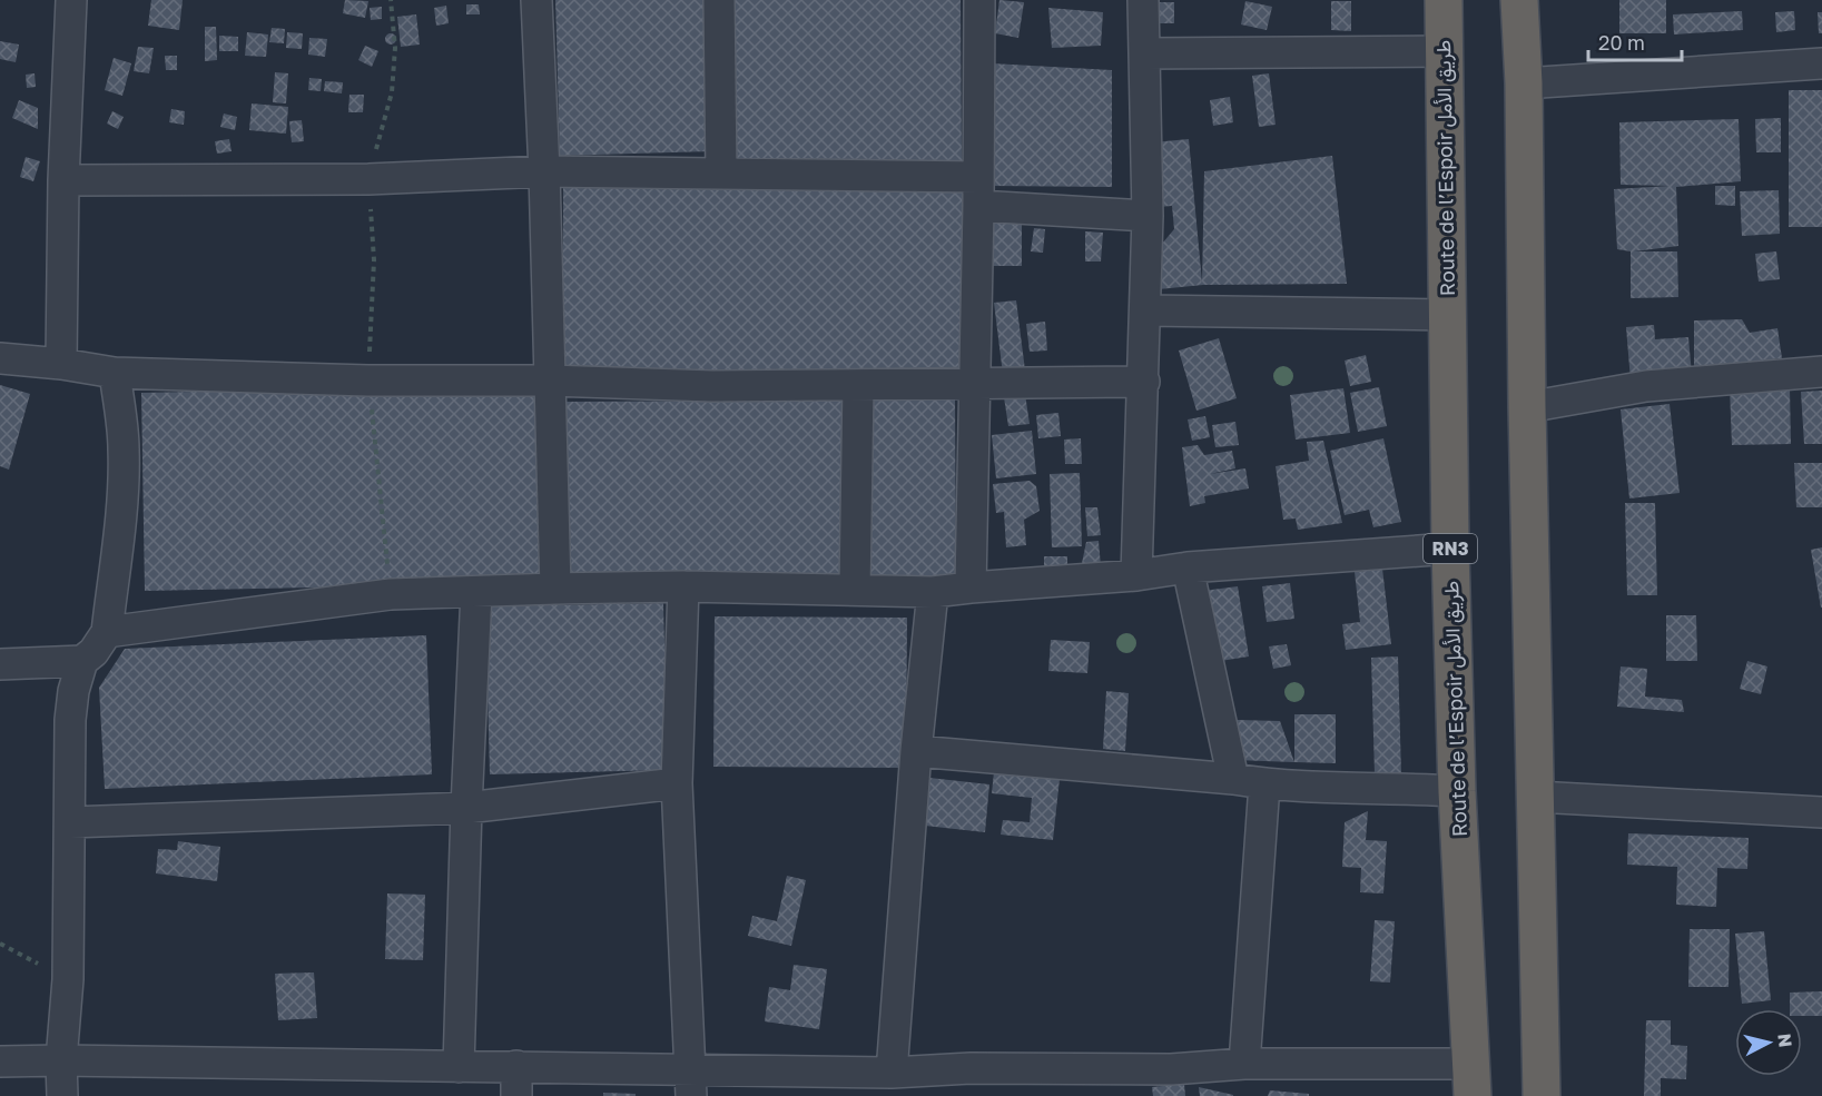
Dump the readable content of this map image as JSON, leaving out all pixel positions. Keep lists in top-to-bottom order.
{
  "streets": {
    "highway": ["Route de l’Espoir طريق الأمل", "RN3"]
  },
  "scale_bar": "20 m",
  "north": "right"
}
